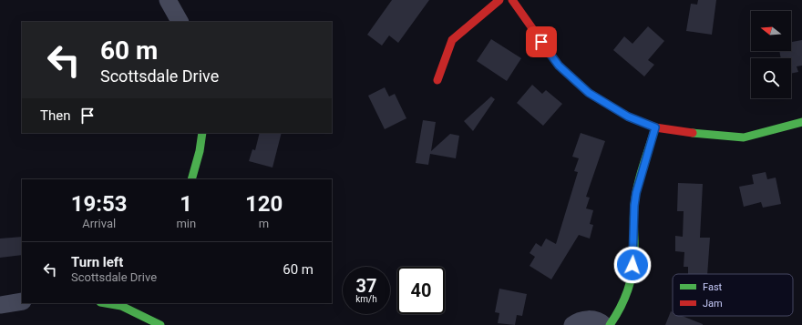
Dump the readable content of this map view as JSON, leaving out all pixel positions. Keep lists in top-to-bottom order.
{
  "legend": ["Fast", "Jam"],
  "north": "left",
  "page": {
    "turn": ["60 m", "Scottsdale Drive"],
    "then": "Then",
    "eta": [
      "19:53",
      "Arrival",
      "1",
      "min",
      "120",
      "m"
    ],
    "list": [
      {
        "name": "Turn left",
        "note": "Scottsdale Drive",
        "value": "60 m"
      }
    ],
    "speed": "37 km/h",
    "limit": "40"
  }
}
